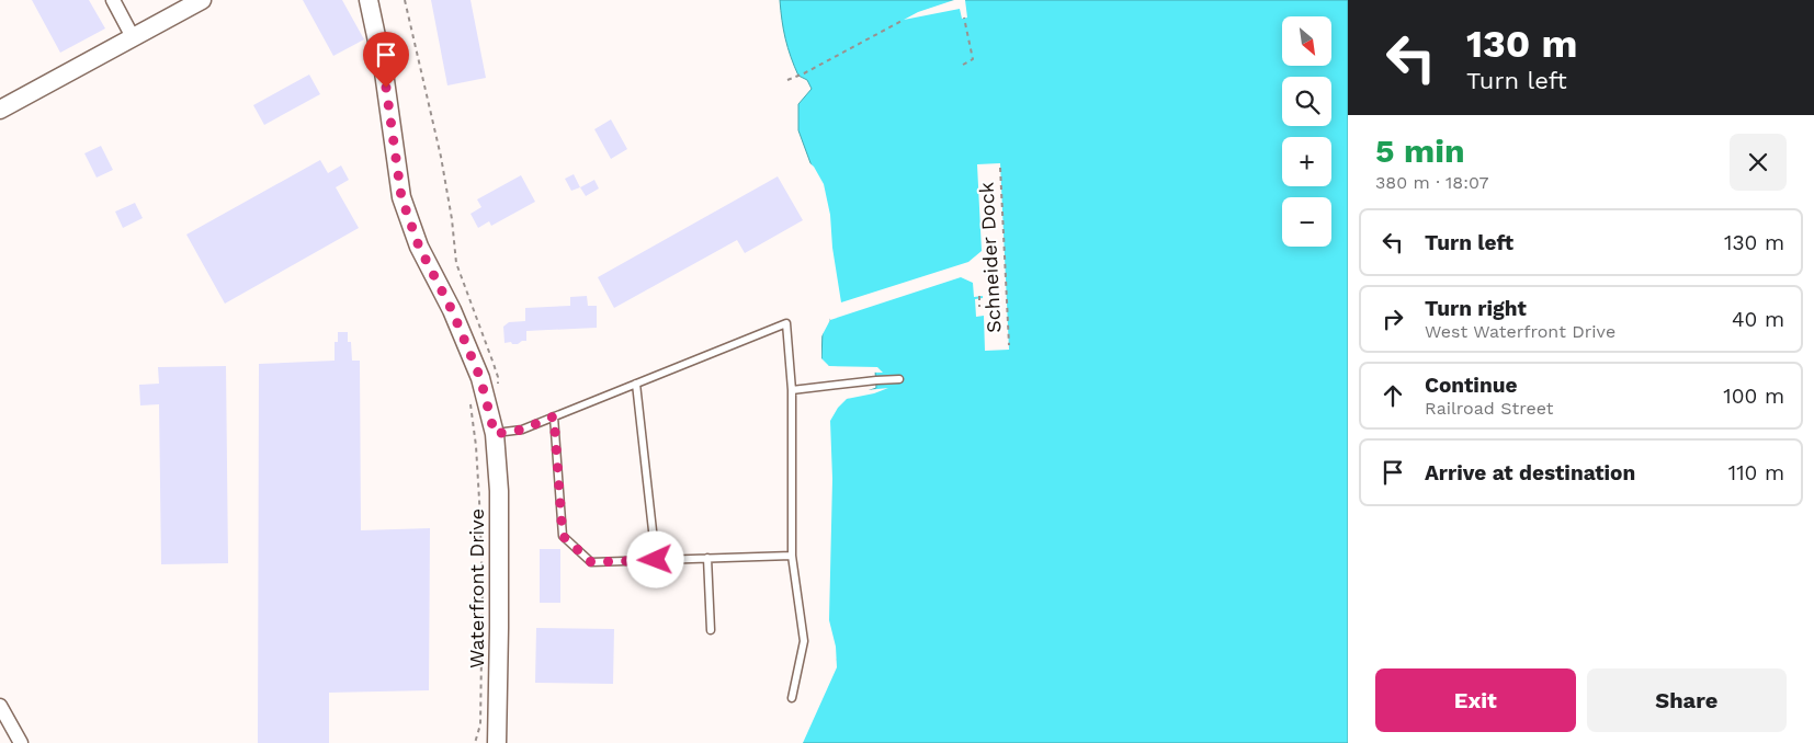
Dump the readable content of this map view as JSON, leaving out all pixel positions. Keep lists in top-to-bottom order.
{
  "streets": {
    "street": ["Waterfront Drive"],
    "path": ["Schneider Dock"]
  },
  "north": "bottom right",
  "page": {
    "turn": ["130 m", "Turn left"],
    "map_buttons": ["+", "−"],
    "heading": ["5 min", "380 m · 18:07"],
    "list": [
      {
        "name": "Turn left",
        "value": "130 m"
      },
      {
        "name": "Turn right",
        "note": "West Waterfront Drive",
        "value": "40 m"
      },
      {
        "name": "Continue",
        "note": "Railroad Street",
        "value": "100 m"
      },
      {
        "name": "Arrive at destination",
        "value": "110 m"
      }
    ],
    "buttons": ["Exit", "Share"]
  }
}
